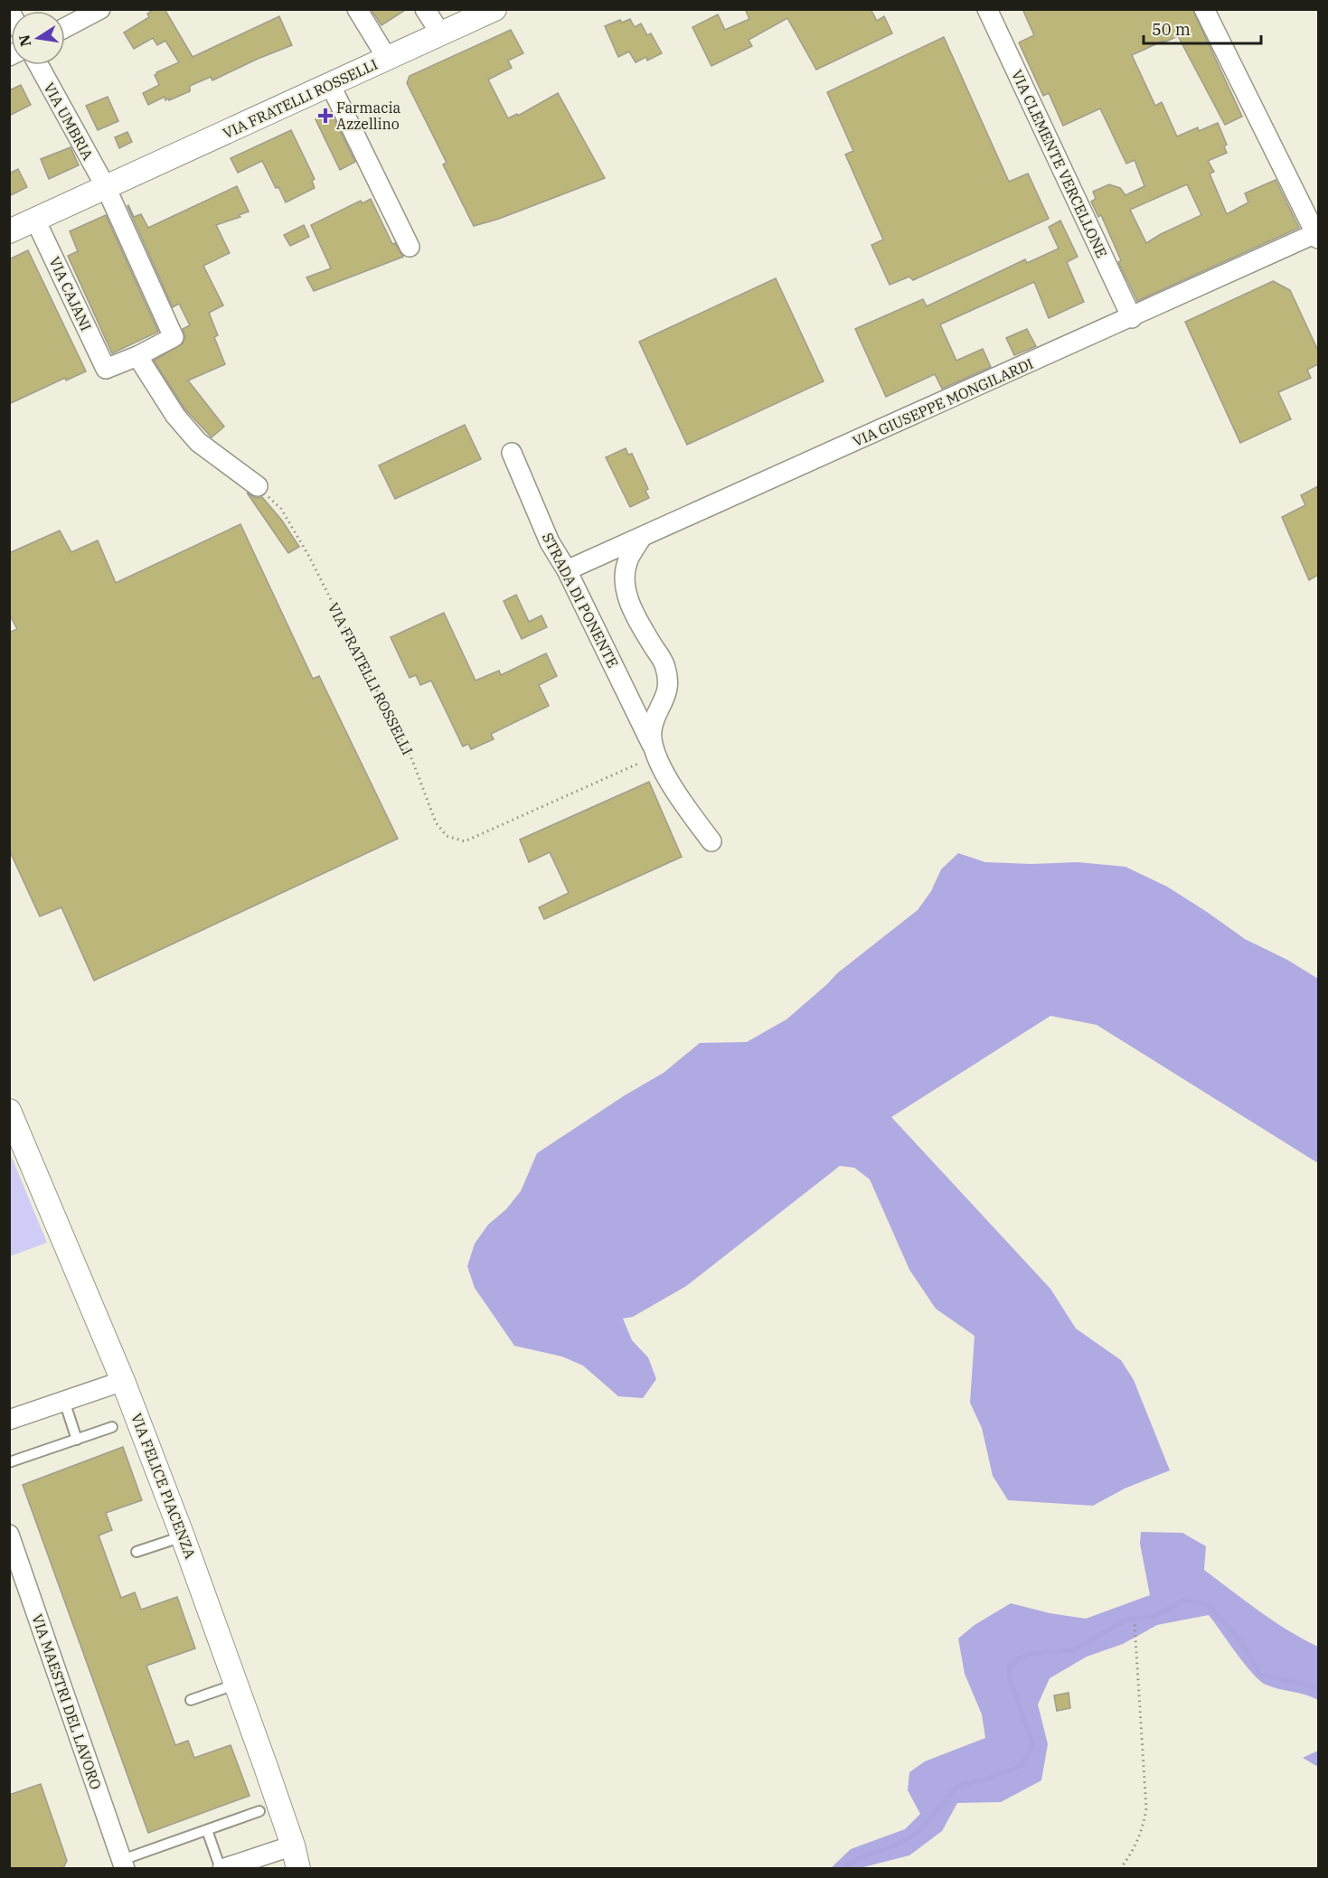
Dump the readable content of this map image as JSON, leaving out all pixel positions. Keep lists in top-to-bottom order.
{
  "streets": {
    "street": [
      "VIA FRATELLI ROSSELLI",
      "VIA UMBRIA",
      "VIA CLEMENTE VERCELLONE",
      "VIA CAJANI",
      "VIA GIUSEPPE MONGILARDI",
      "STRADA DI PONENTE",
      "VIA FELICE PIACENZA",
      "VIA MAESTRI DEL LAVORO"
    ]
  },
  "crossings": [
    ["VIA FRATELLI ROSSELLI", "VIA UMBRIA"],
    ["VIA FRATELLI ROSSELLI", "VIA CAJANI"],
    ["VIA FRATELLI ROSSELLI", "STRADA DI PONENTE"],
    ["VIA CLEMENTE VERCELLONE", "VIA GIUSEPPE MONGILARDI"],
    ["VIA GIUSEPPE MONGILARDI", "STRADA DI PONENTE"]
  ],
  "places": {
    "health": ["Farmacia Azzellino"]
  },
  "scale_bar": "50 m",
  "north": "left"
}
